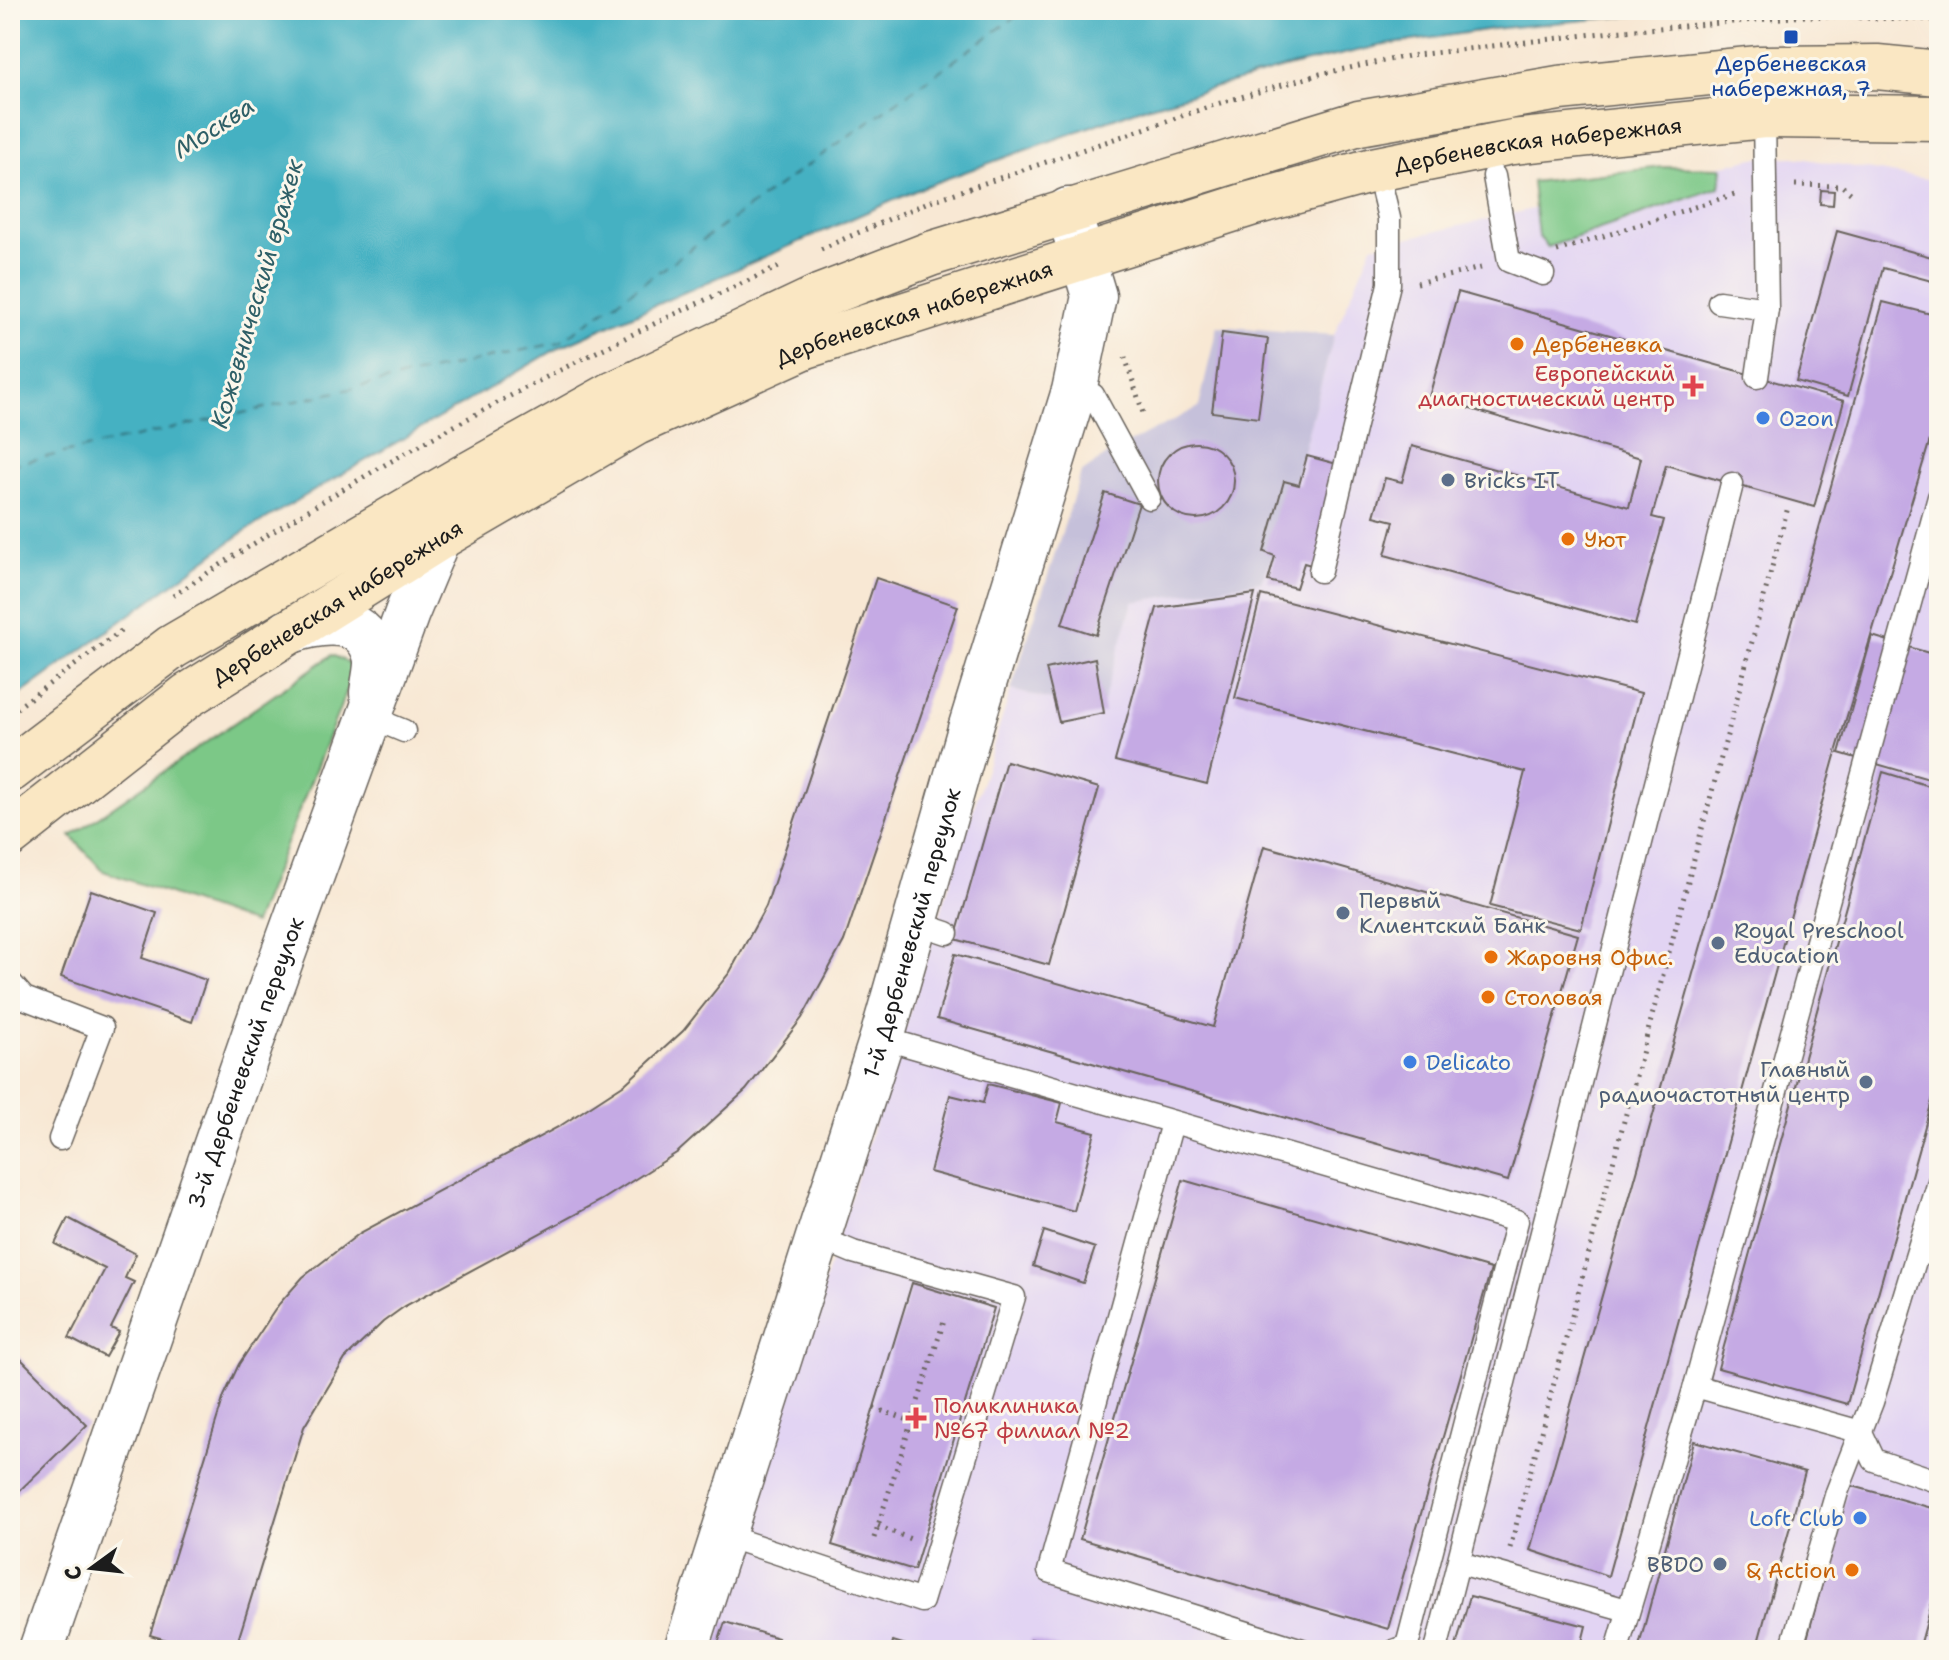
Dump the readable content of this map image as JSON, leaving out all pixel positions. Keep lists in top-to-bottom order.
{
  "streets": {
    "main road": ["Дербеневская набережная"],
    "street": ["1-й Дербеневский переулок", "3-й Дербеневский переулок"]
  },
  "crossings": [
    ["Дербеневская набережная", "1-й Дербеневский переулок"],
    ["Дербеневская набережная", "3-й Дербеневский переулок"]
  ],
  "water": ["Москва", "Кожевнический вражек"],
  "places": {
    "transit": ["Дербеневская набережная, 7"],
    "other": [
      "Дербеневка",
      "Ozon",
      "Bricks IT",
      "Уют",
      "Первый Клиентский Банк",
      "Royal Preschool Education",
      "Жаровня Офис.",
      "Столовая",
      "Delicato",
      "Главный радиочастотный центр",
      "Loft Club",
      "BBDO",
      "& Action"
    ],
    "health": ["Европейский диагностический центр", "Поликлиника №67 филиал №2"]
  },
  "north": "left"
}
